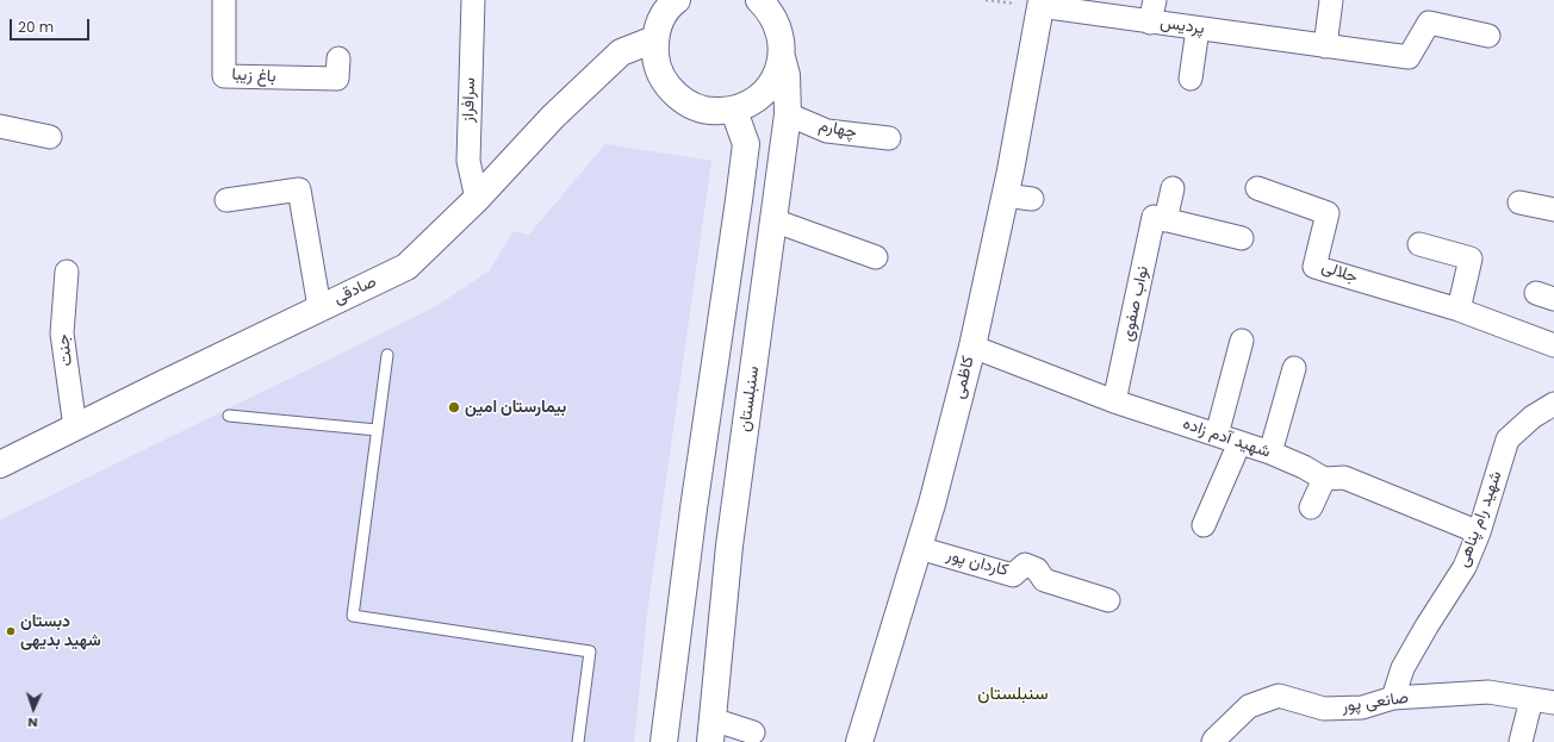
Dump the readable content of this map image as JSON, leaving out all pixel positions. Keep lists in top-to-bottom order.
{
  "streets": {
    "street": [
      "پردیس",
      "باغ زیبا",
      "سرافراز",
      "چهارم",
      "جلالی",
      "صادقی",
      "نواب صفوی",
      "جنت",
      "کاظمی",
      "سنبلستان",
      "شهید آدم زاده",
      "شهید رام پناهی",
      "کاردان پور",
      "صانعی پور"
    ]
  },
  "crossings": [
    ["پردیس", "کاظمی"],
    ["سرافراز", "صادقی"],
    ["چهارم", "سنبلستان"],
    ["صادقی", "جنت"],
    ["نواب صفوی", "شهید آدم زاده"],
    ["کاظمی", "شهید آدم زاده"],
    ["کاظمی", "کاردان پور"],
    ["شهید رام پناهی", "صانعی پور"]
  ],
  "districts": ["سنبلستان"],
  "places": ["بیمارستان امین", "دبستان شهید بدیهی"],
  "scale_bar": "20 m",
  "north": "bottom"
}
